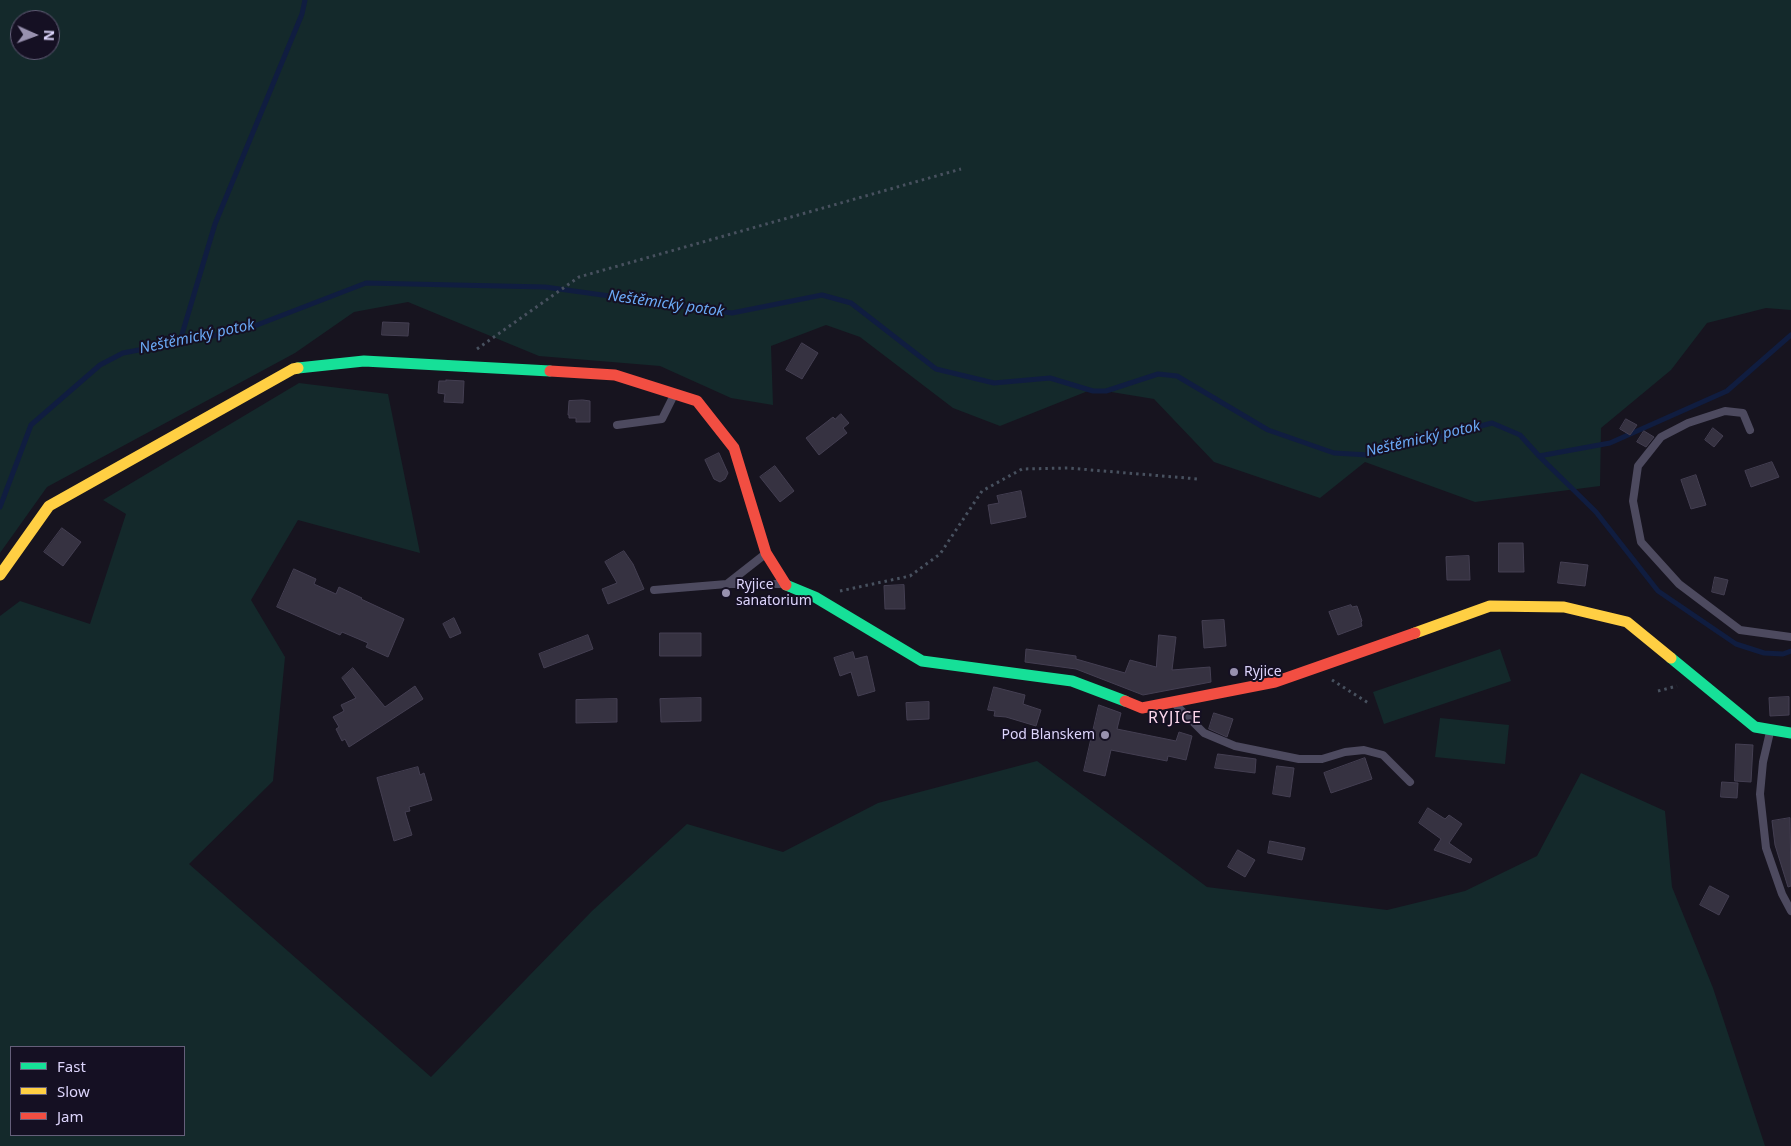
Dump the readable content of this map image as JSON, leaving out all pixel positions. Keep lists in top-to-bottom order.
{
  "districts": ["RYJICE"],
  "water": ["Neštěmický potok"],
  "places": ["Ryjice sanatorium", "Ryjice", "Pod Blanskem"],
  "legend": ["Fast", "Slow", "Jam"],
  "north": "right"
}
